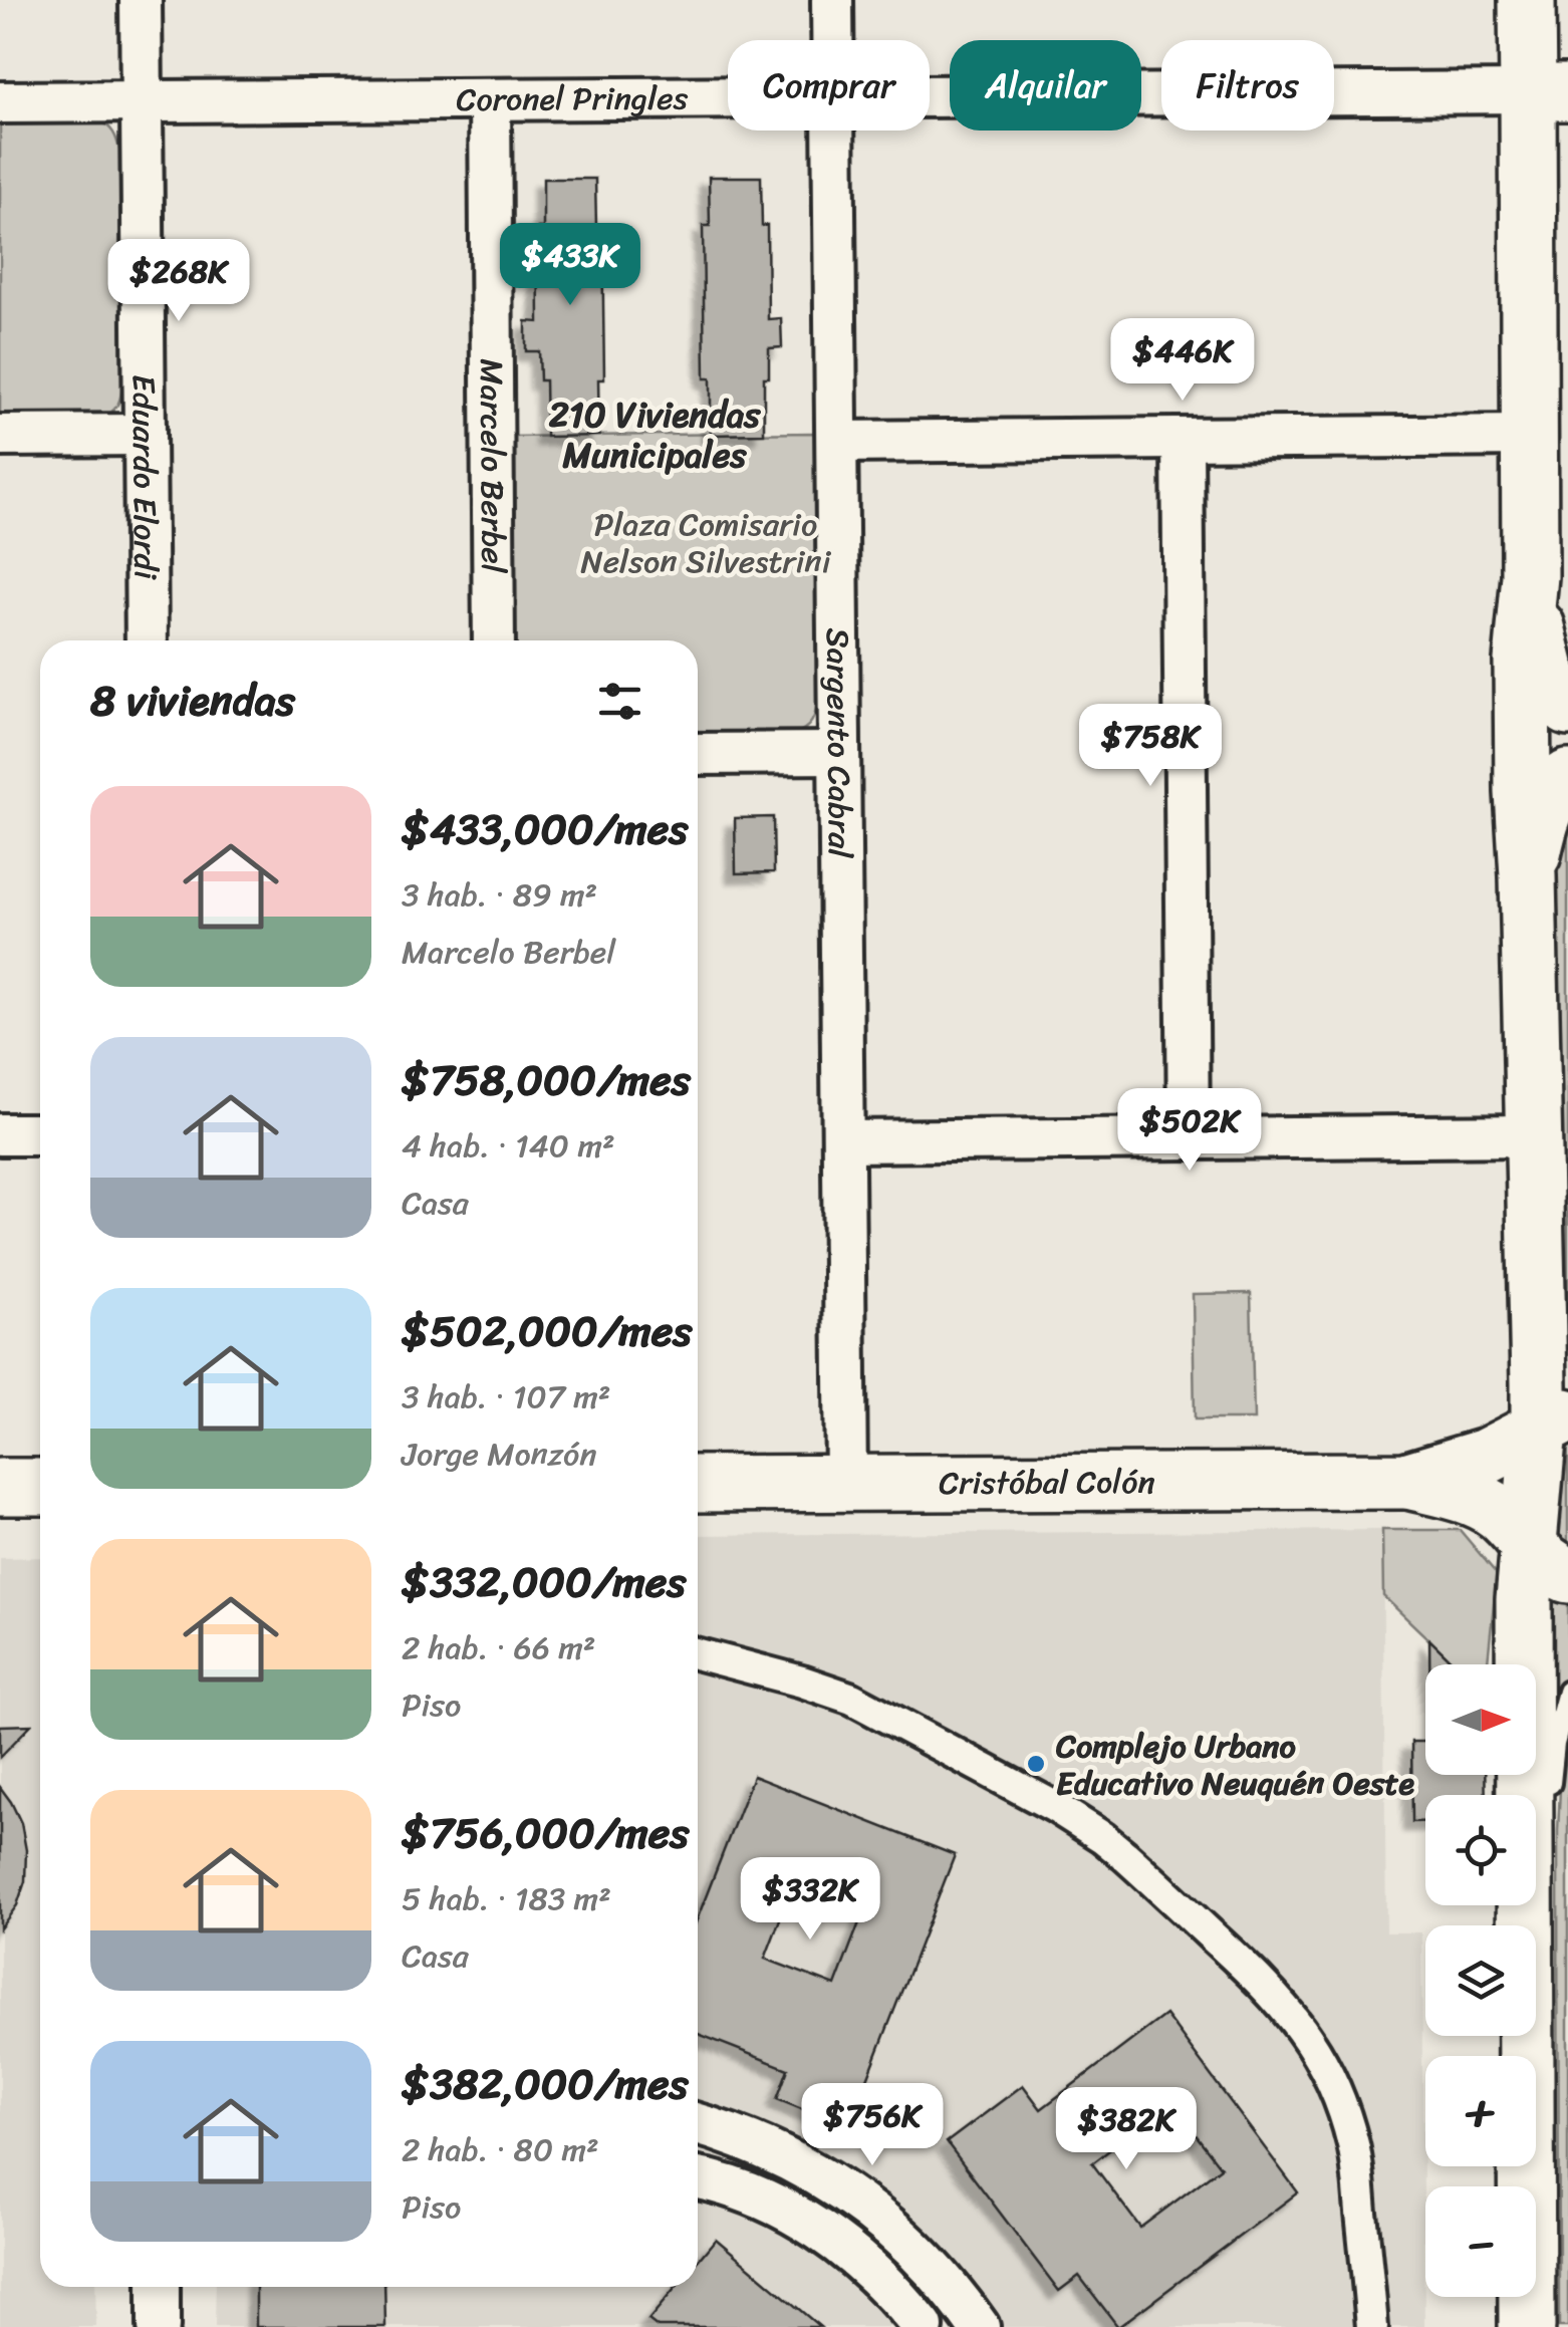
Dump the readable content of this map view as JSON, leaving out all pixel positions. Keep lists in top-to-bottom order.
{
  "streets": {
    "main road": ["Cristóbal Colón"],
    "street": [
      "Coronel Pringles",
      "Marcelo Berbel",
      "Eduardo Elordi",
      "Sargento Cabral"
    ]
  },
  "crossings": [
    ["Coronel Pringles", "Marcelo Berbel"],
    ["Coronel Pringles", "Eduardo Elordi"],
    ["Sargento Cabral", "Cristóbal Colón"]
  ],
  "districts": ["210 Viviendas Municipales"],
  "parks": ["Plaza Comisario Nelson Silvestrini"],
  "places": ["Complejo Urbano Educativo Neuquén Oeste"],
  "north": "right",
  "page": {
    "chip": ["Comprar", "Alquilar", "Filtros"],
    "price": [
      "$433K",
      "$268K",
      "$446K",
      "$758K",
      "$502K",
      "$332K",
      "$756K",
      "$382K"
    ],
    "heading": "8 viviendas",
    "list": [
      {
        "name": "$433,000/mes",
        "note": "3 hab. · 89 m² · Marcelo Berbel"
      },
      {
        "name": "$758,000/mes",
        "note": "4 hab. · 140 m² · Casa"
      },
      {
        "name": "$502,000/mes",
        "note": "3 hab. · 107 m² · Jorge Monzón"
      },
      {
        "name": "$332,000/mes",
        "note": "2 hab. · 66 m² · Piso"
      },
      {
        "name": "$756,000/mes",
        "note": "5 hab. · 183 m² · Casa"
      },
      {
        "name": "$382,000/mes",
        "note": "2 hab. · 80 m² · Piso"
      }
    ],
    "map_buttons": ["+", "−"]
  }
}
